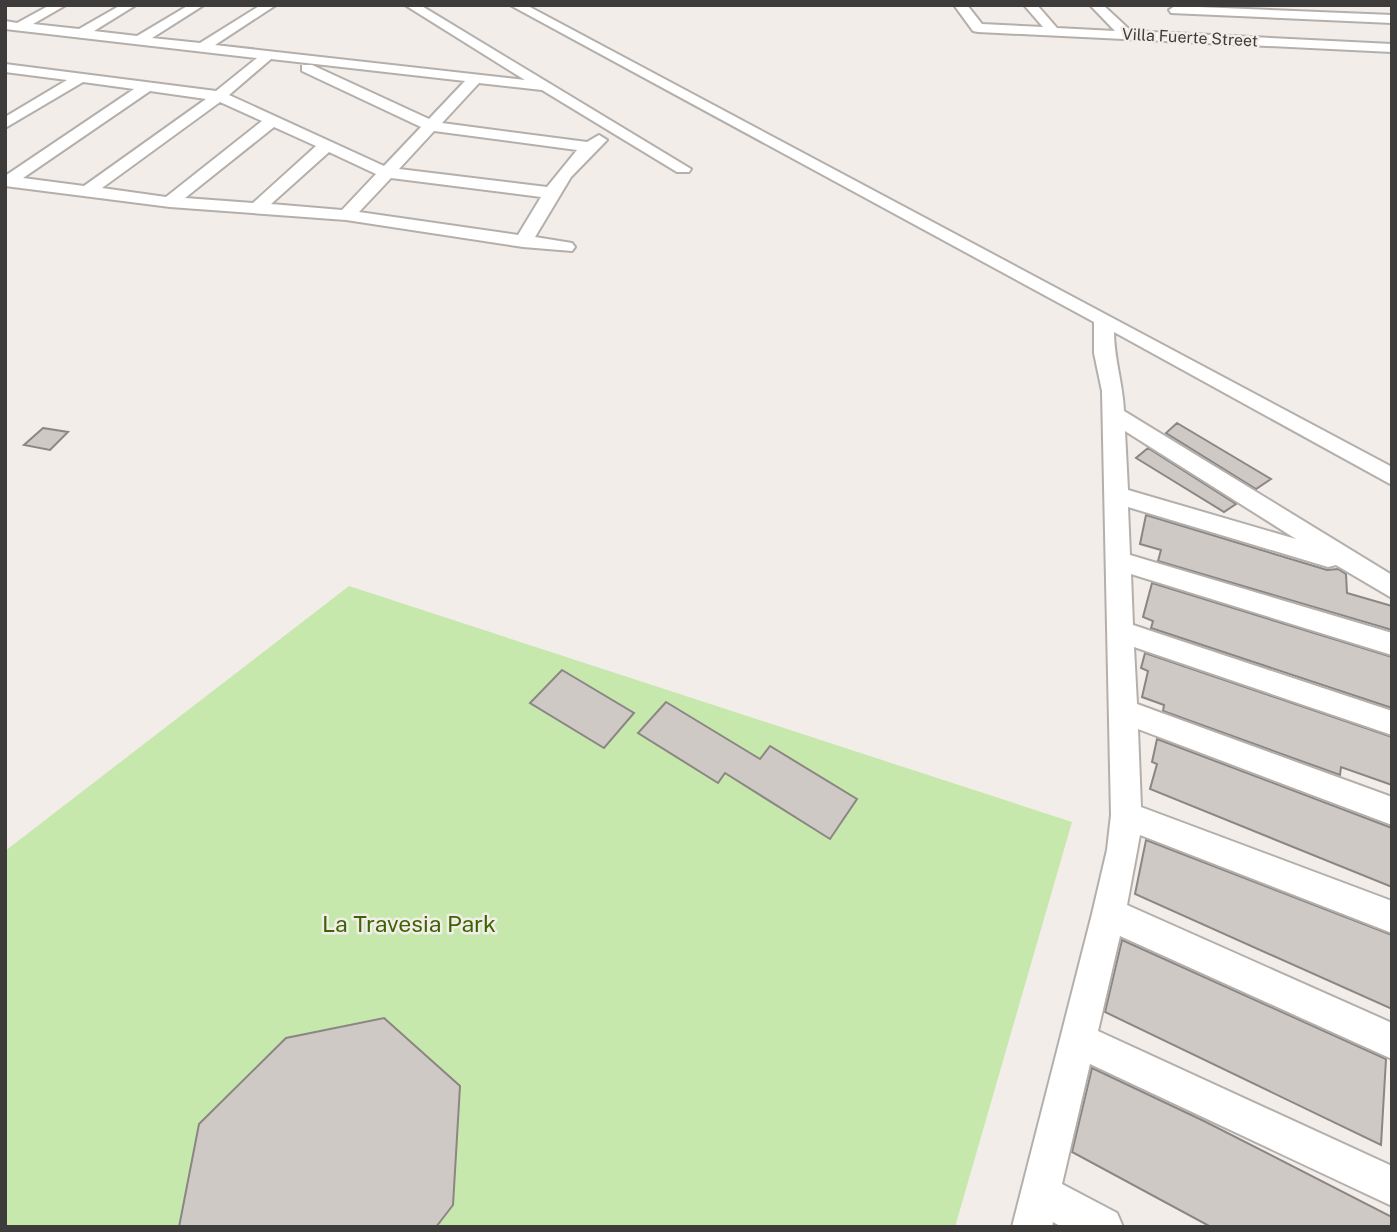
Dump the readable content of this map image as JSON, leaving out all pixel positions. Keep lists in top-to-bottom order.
{
  "streets": {
    "street": ["Villa Fuerte Street"]
  },
  "parks": ["La Travesia Park"]
}
